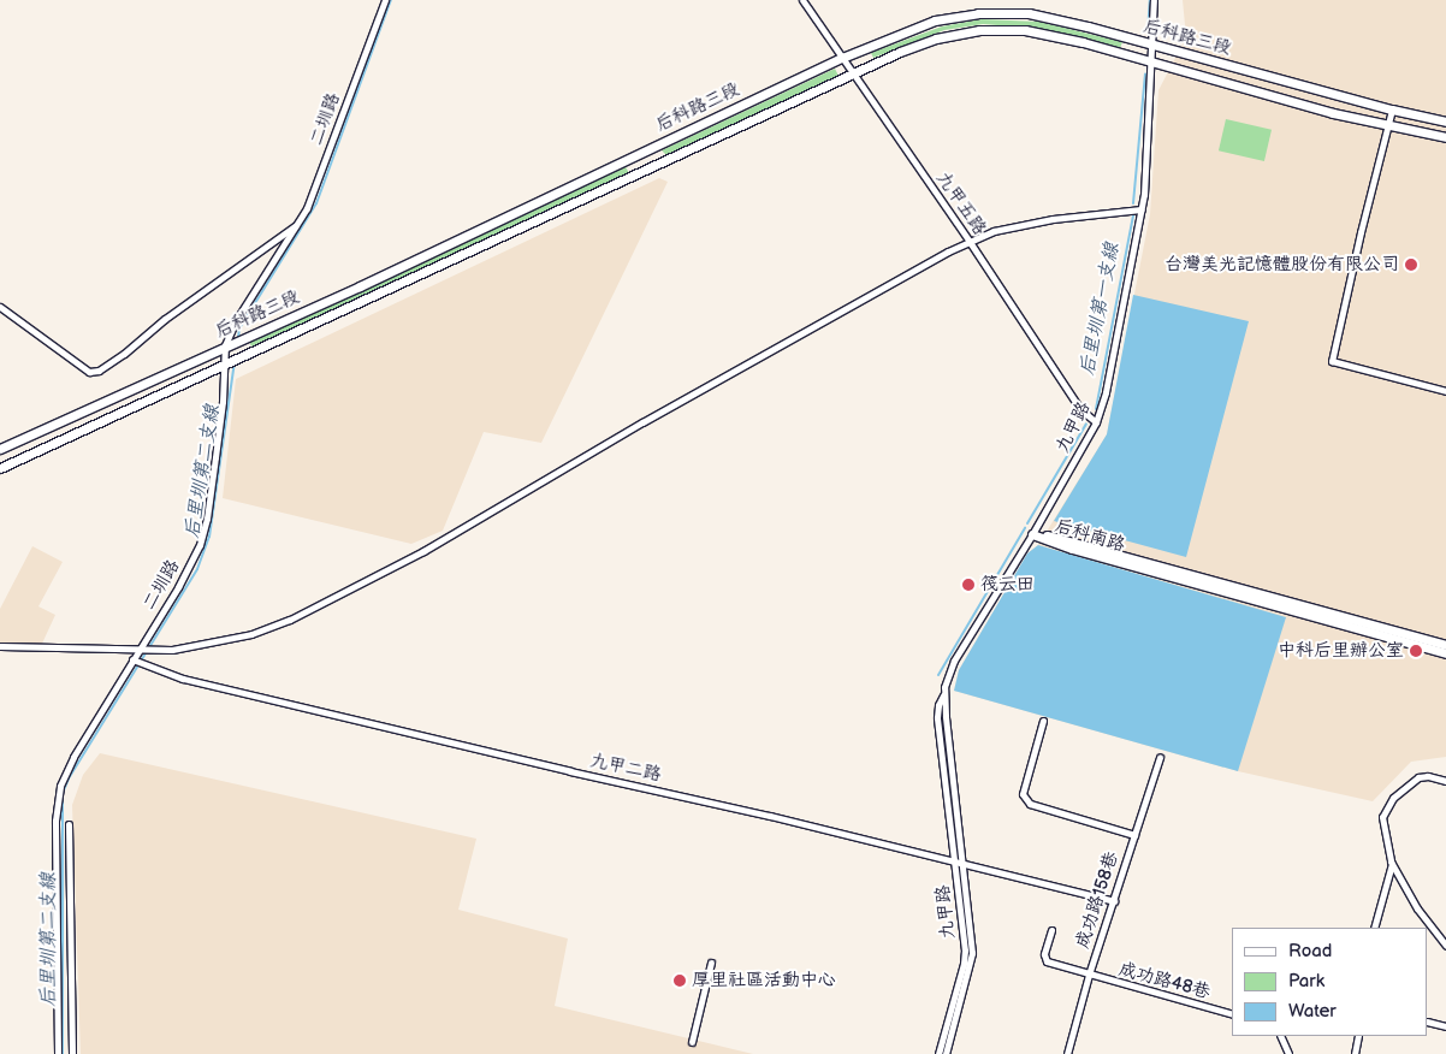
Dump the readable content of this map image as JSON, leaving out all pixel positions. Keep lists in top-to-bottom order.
{
  "streets": {
    "street": [
      "后科路三段",
      "二圳路",
      "九甲五路",
      "九甲路",
      "后科南路",
      "九甲二路",
      "成功路158巷",
      "成功路48巷"
    ]
  },
  "crossings": [
    ["后科路三段", "二圳路"],
    ["后科路三段", "九甲五路"],
    ["后科路三段", "九甲路"],
    ["二圳路", "九甲二路"],
    ["九甲五路", "九甲路"],
    ["九甲路", "后科南路"],
    ["九甲路", "九甲二路"],
    ["九甲二路", "成功路158巷"],
    ["成功路158巷", "成功路48巷"]
  ],
  "water": ["后里圳第一支線", "后里圳第二支線"],
  "places": [
    "台灣美光記憶體股份有限公司",
    "筏云田",
    "中科后里辦公室",
    "厚里社區活動中心"
  ],
  "legend": ["Road", "Park", "Water"]
}
